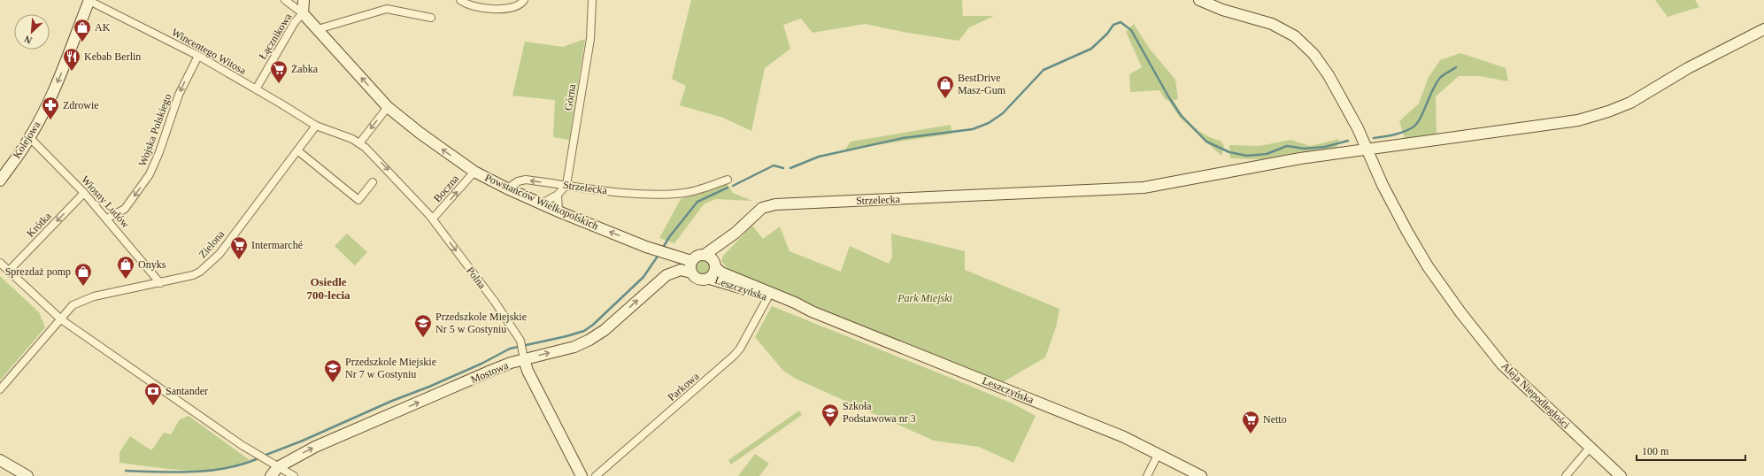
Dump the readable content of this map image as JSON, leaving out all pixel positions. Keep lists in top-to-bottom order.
{
  "streets": {
    "street": [
      "Łącznikowa",
      "Wincentego Witosa",
      "Górna",
      "Wojska Polskiego",
      "Kolejowa",
      "Strzelecka",
      "Boczna",
      "Wiosny Ludów",
      "Powstańców Wielkopolskich",
      "Krótka",
      "Zielona",
      "Polna",
      "Leszczyńska",
      "Mostowa",
      "Parkowa",
      "Aleja Niepodległości"
    ]
  },
  "crossings": [
    ["Łącznikowa", "Wincentego Witosa"],
    ["Łącznikowa", "Powstańców Wielkopolskich"],
    ["Wincentego Witosa", "Wojska Polskiego"],
    ["Wincentego Witosa", "Kolejowa"],
    ["Wincentego Witosa", "Zielona"],
    ["Wincentego Witosa", "Polna"],
    ["Górna", "Strzelecka"],
    ["Wojska Polskiego", "Wiosny Ludów"],
    ["Kolejowa", "Wiosny Ludów"],
    ["Strzelecka", "Powstańców Wielkopolskich"],
    ["Strzelecka", "Leszczyńska"],
    ["Strzelecka", "Mostowa"],
    ["Strzelecka", "Aleja Niepodległości"],
    ["Boczna", "Powstańców Wielkopolskich"],
    ["Boczna", "Polna"],
    ["Wiosny Ludów", "Krótka"],
    ["Wiosny Ludów", "Zielona"],
    ["Powstańców Wielkopolskich", "Leszczyńska"],
    ["Powstańców Wielkopolskich", "Mostowa"],
    ["Zielona", "Polna"],
    ["Polna", "Mostowa"],
    ["Leszczyńska", "Mostowa"],
    ["Leszczyńska", "Parkowa"]
  ],
  "one_way": [
    "Wojska Polskiego",
    "Kolejowa",
    "Boczna",
    "Powstańców Wielkopolskich",
    "Krótka",
    "Polna",
    "Mostowa"
  ],
  "districts": ["Osiedle 700-lecia"],
  "parks": ["Park Miejski"],
  "places": {
    "shop": [
      "AK",
      "BestDrive Masz-Gum",
      "Onyks",
      "Sprezdaż pomp"
    ],
    "restaurant": ["Kebab Berlin"],
    "supermarket": ["Żabka", "Intermarché", "Netto"],
    "pharmacy": ["Zdrowie"],
    "school or university": ["Przedszkole Miejskie Nr 5 w Gostyniu", "Przedszkole Miejskie Nr 7 w Gostyniu", "Szkoła Podstawowa nr 3"],
    "bank": ["Santander"]
  },
  "scale_bar": "100 m",
  "north": "bottom left"
}
